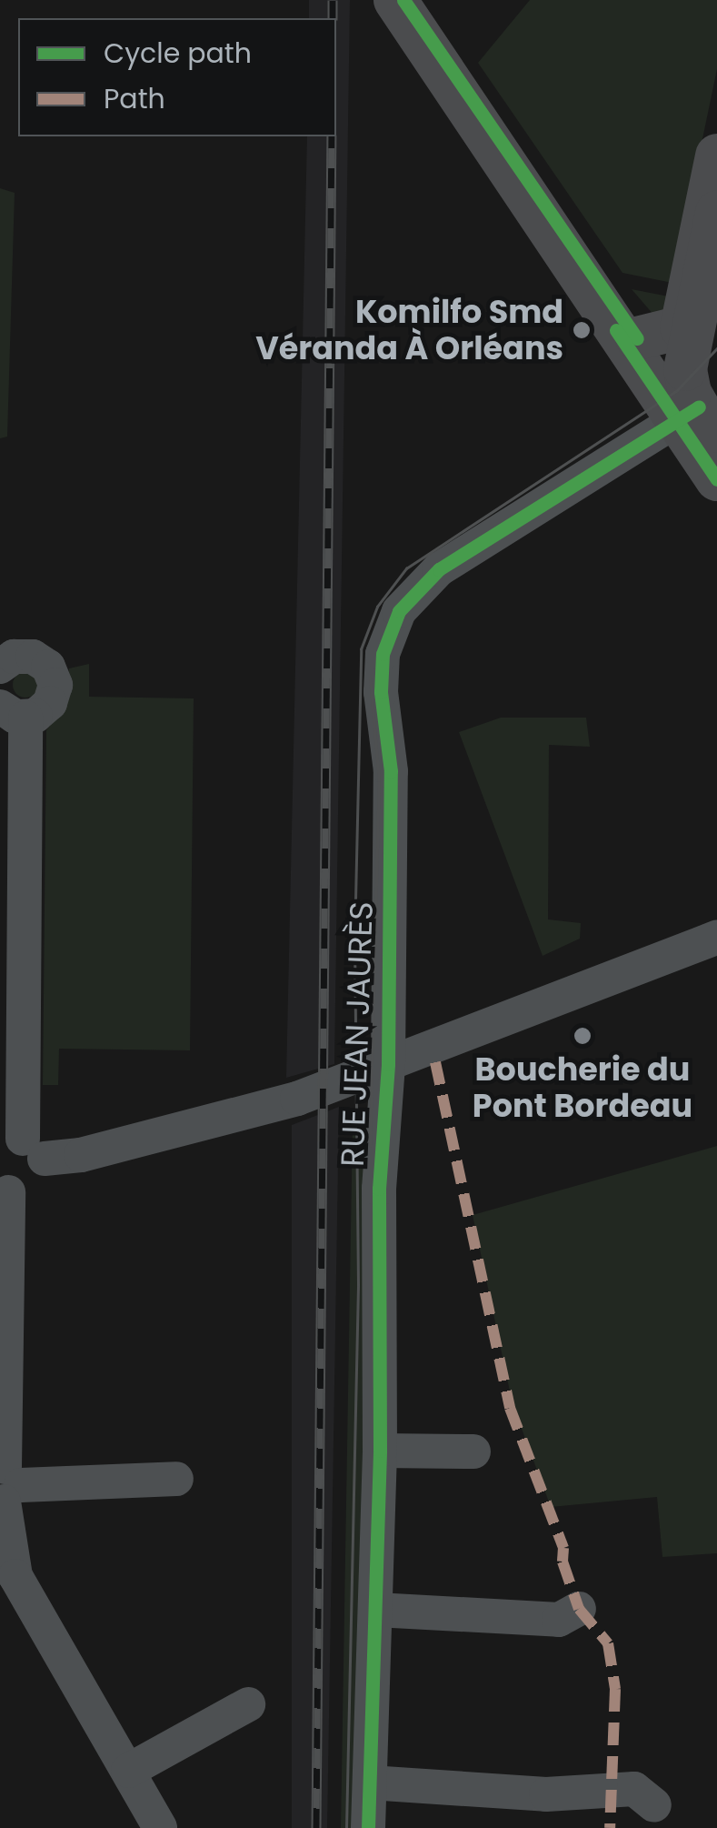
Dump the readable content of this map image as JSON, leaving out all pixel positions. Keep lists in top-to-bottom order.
{
  "streets": {
    "street": ["RUE JEAN JAURÈS"]
  },
  "places": ["Komilfo Smd Véranda À Orléans", "Boucherie du Pont Bordeau"],
  "legend": ["Cycle path", "Path"]
}
